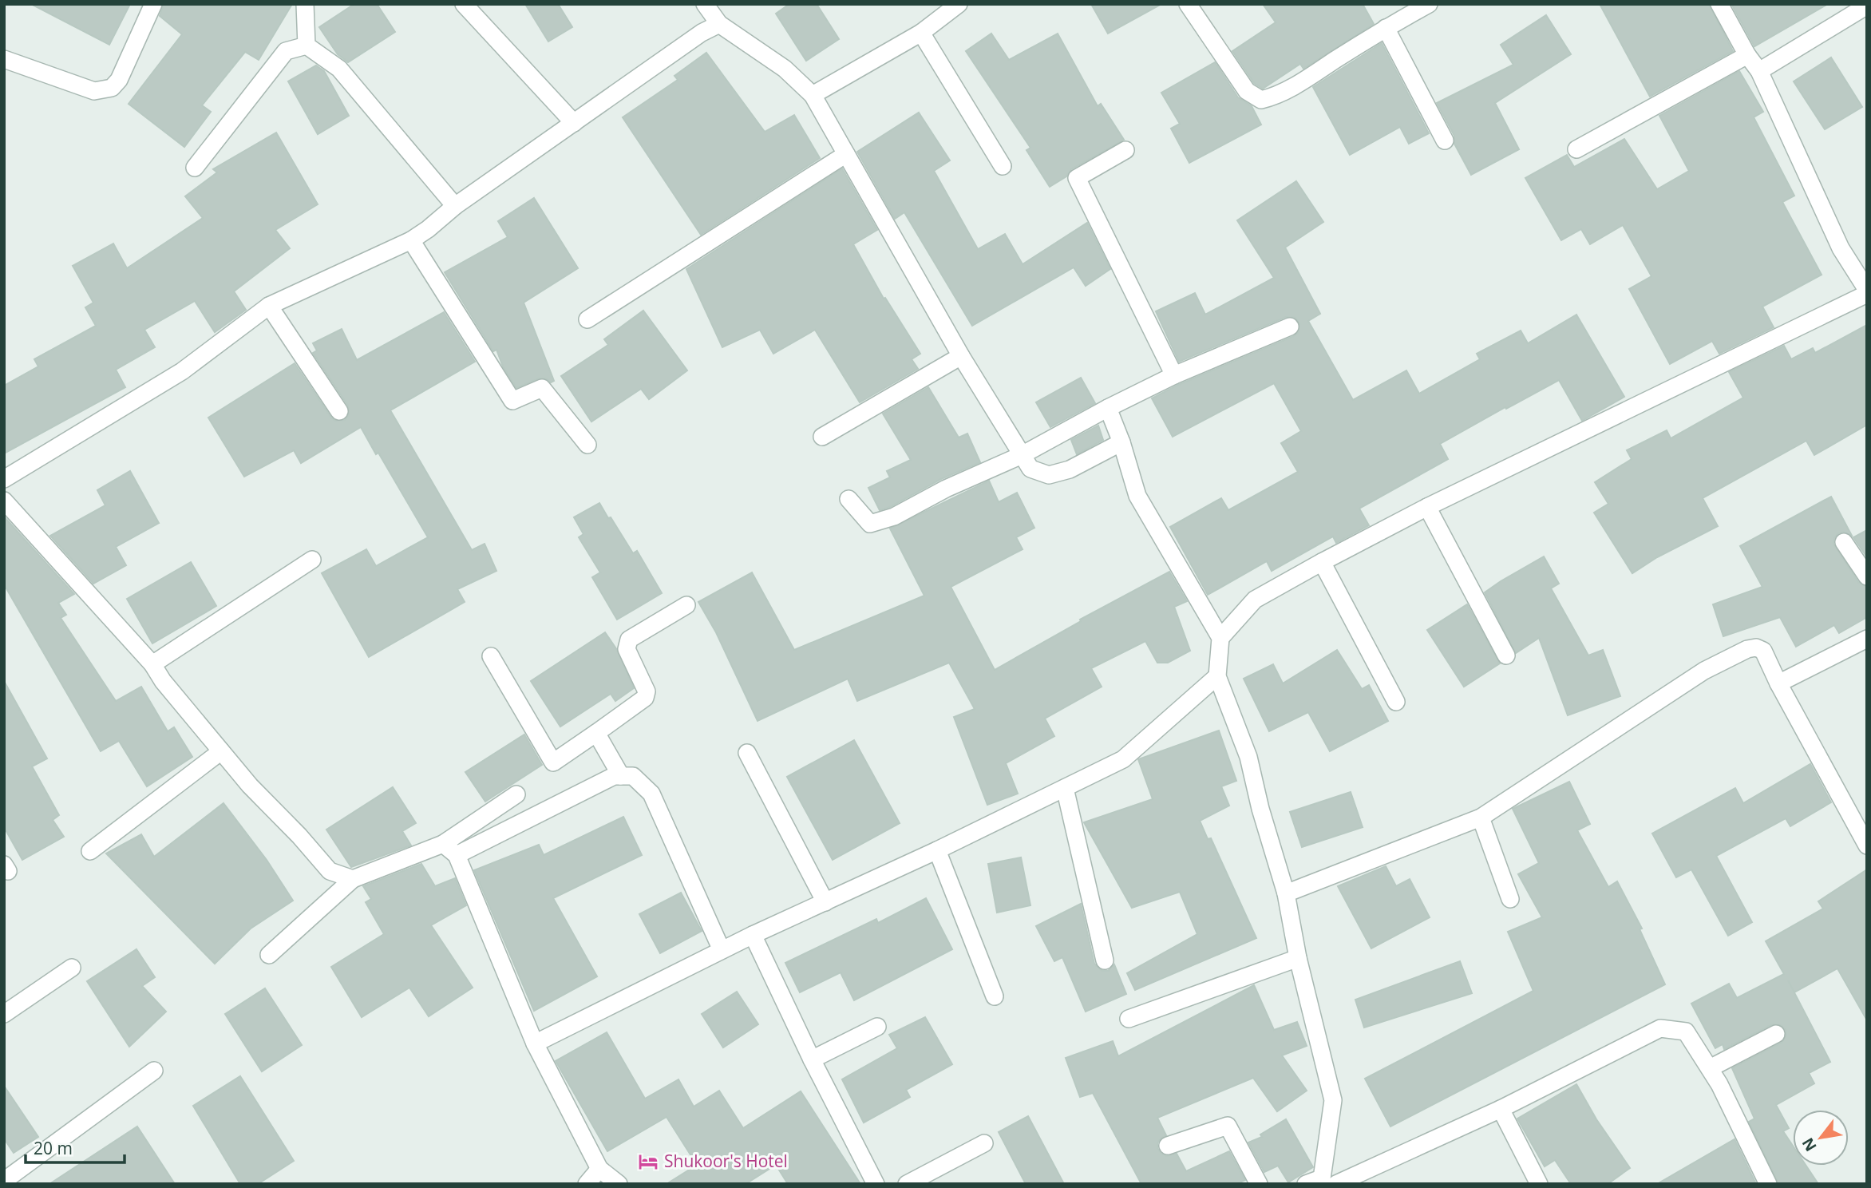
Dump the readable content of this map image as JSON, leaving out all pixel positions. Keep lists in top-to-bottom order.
{
  "places": {
    "hotel": ["Shukoor's Hotel"]
  },
  "scale_bar": "20 m",
  "north": "bottom left"
}
